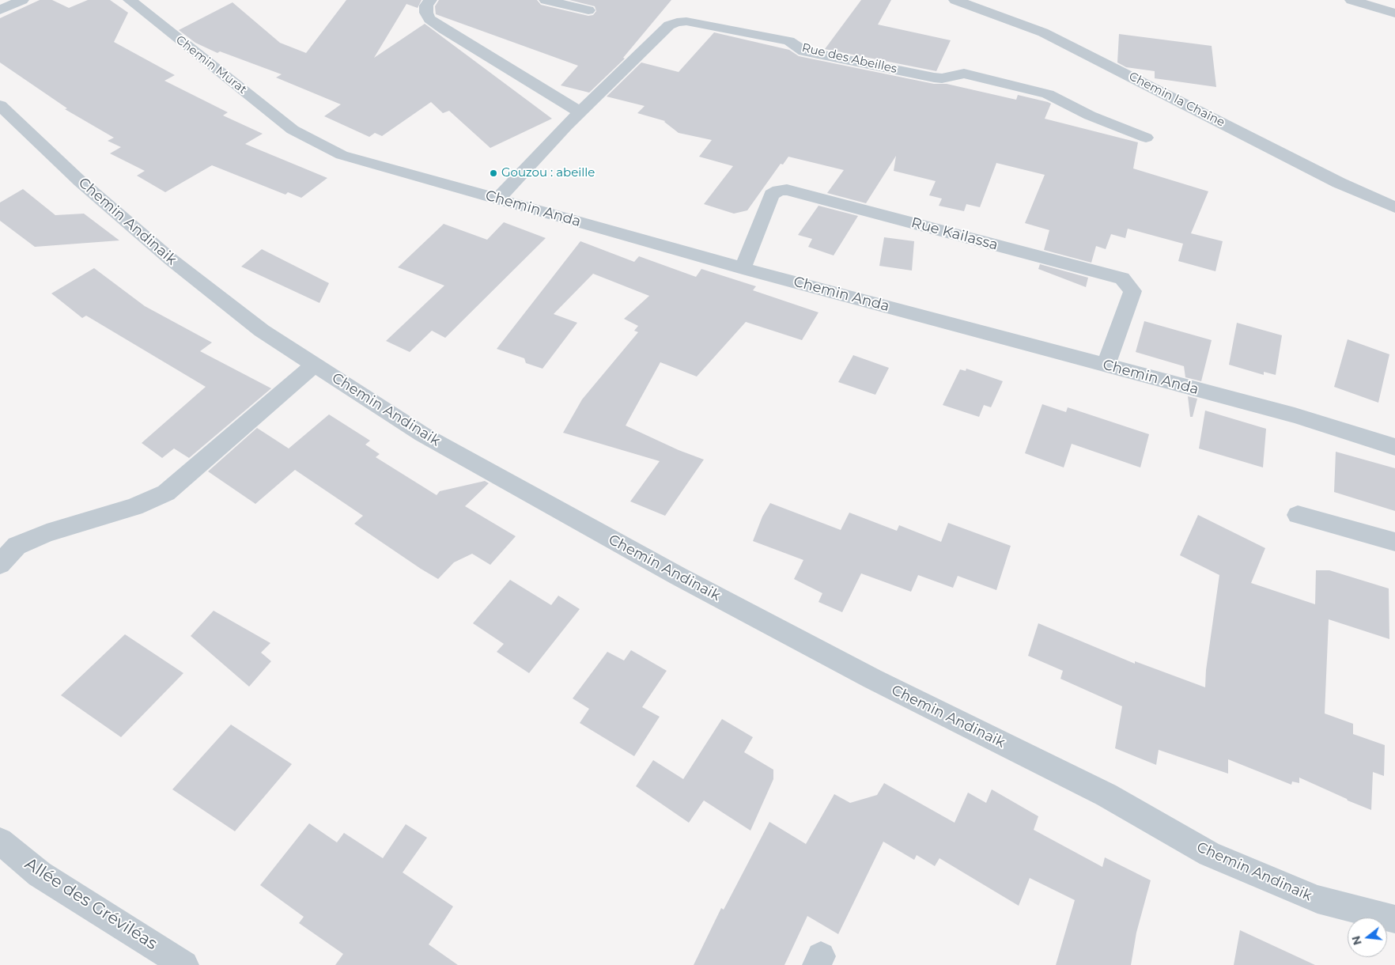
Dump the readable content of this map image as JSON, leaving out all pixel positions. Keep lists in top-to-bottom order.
{
  "streets": {
    "street": [
      "Rue des Abeilles",
      "Chemin Murat",
      "Chemin la Chaîne",
      "Chemin Anda",
      "Chemin Andinaik",
      "Rue Kailassa",
      "Allée des Gréviléas"
    ]
  },
  "crossings": [
    ["Rue des Abeilles", "Chemin Anda"],
    ["Chemin Murat", "Chemin Anda"],
    ["Chemin Anda", "Rue Kailassa"]
  ],
  "places": ["Gouzou : abeille"],
  "north": "left"
}
